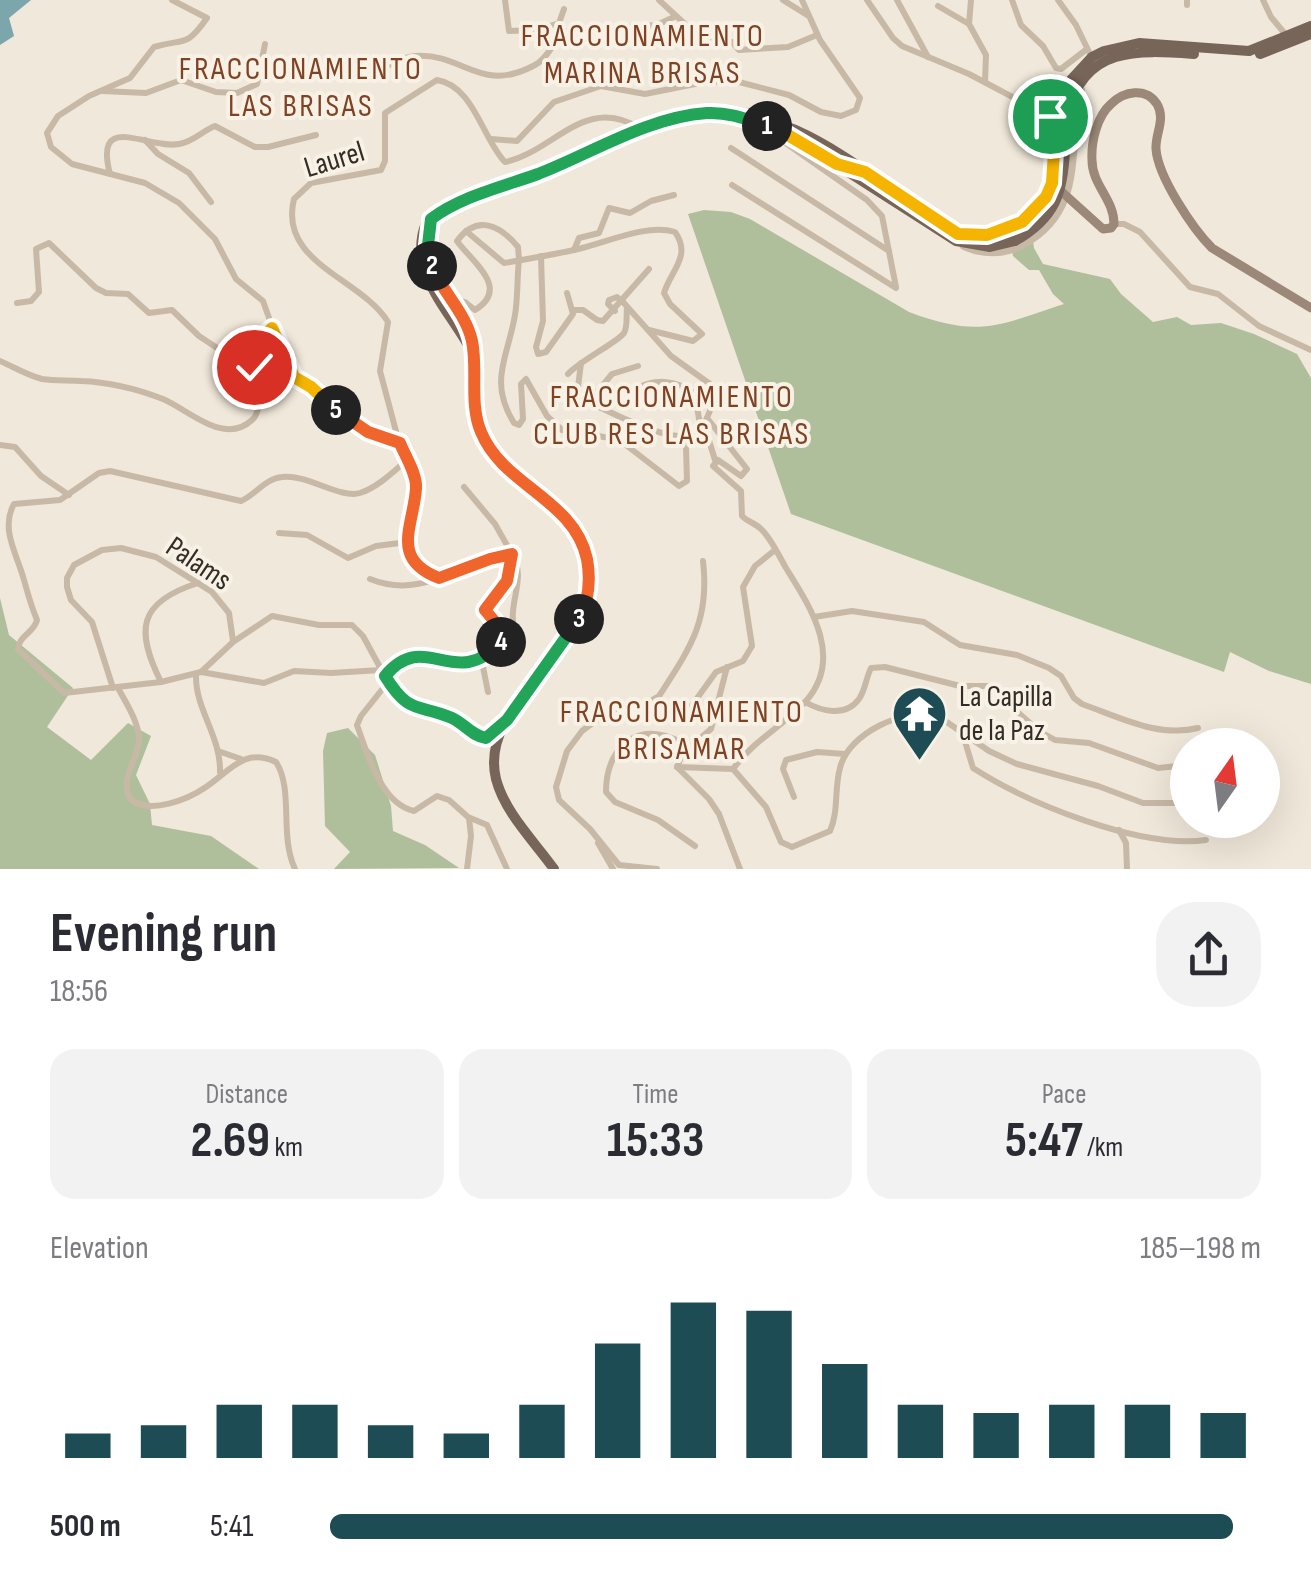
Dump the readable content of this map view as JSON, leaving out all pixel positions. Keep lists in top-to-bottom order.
{
  "streets": {
    "street": ["Laurel", "Palams"]
  },
  "districts": [
    "FRACCIONAMIENTO MARINA BRISAS",
    "FRACCIONAMIENTO LAS BRISAS",
    "FRACCIONAMIENTO CLUB RES LAS BRISAS",
    "FRACCIONAMIENTO BRISAMAR"
  ],
  "places": {
    "temple": ["La Capilla de la Paz"]
  },
  "north": "top",
  "page": {
    "pins": [
      "1",
      "2",
      "5",
      "3",
      "4"
    ],
    "heading": ["Evening run", "18:56"],
    "stats": [
      ["Distance", "2.69 km"],
      ["Time", "15:33"],
      ["Pace", "5:47 /km"]
    ],
    "chart": ["Elevation", "185–198 m"],
    "list": [
      {
        "name": "500 m",
        "note": "5:41"
      }
    ]
  }
}
